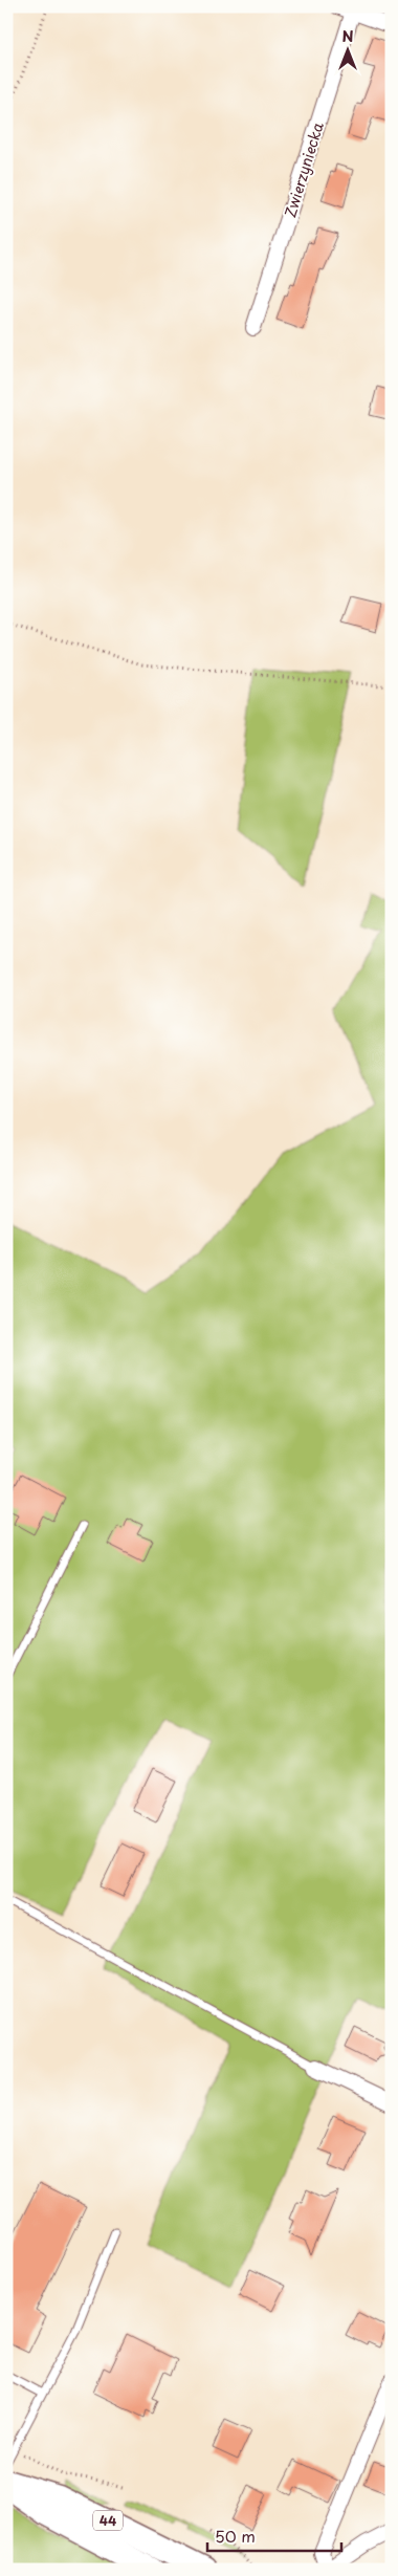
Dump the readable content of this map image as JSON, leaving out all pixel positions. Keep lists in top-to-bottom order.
{
  "streets": {
    "main road": ["44"],
    "street": ["Zwierzyniecka"]
  },
  "scale_bar": "50 m",
  "north": "top"
}
